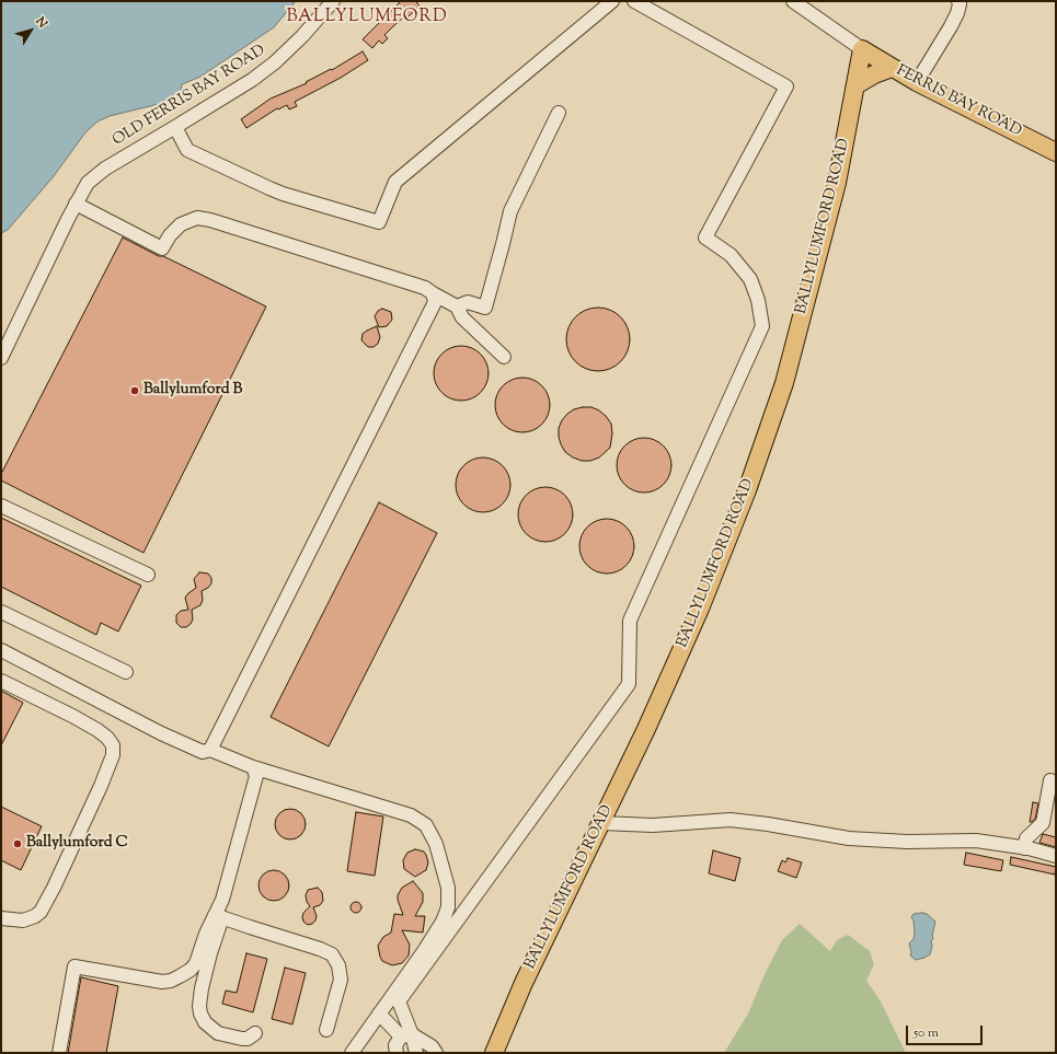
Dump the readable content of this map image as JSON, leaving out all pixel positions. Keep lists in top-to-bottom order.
{
  "streets": {
    "main road": ["FERRIS BAY ROAD", "BALLYLUMFORD ROAD"],
    "street": ["OLD FERRIS BAY ROAD"]
  },
  "crossings": [
    ["FERRIS BAY ROAD", "BALLYLUMFORD ROAD"]
  ],
  "districts": ["BALLYLUMFORD"],
  "places": ["Ballylumford B", "Ballylumford C"],
  "scale_bar": "50 m",
  "north": "top right"
}
